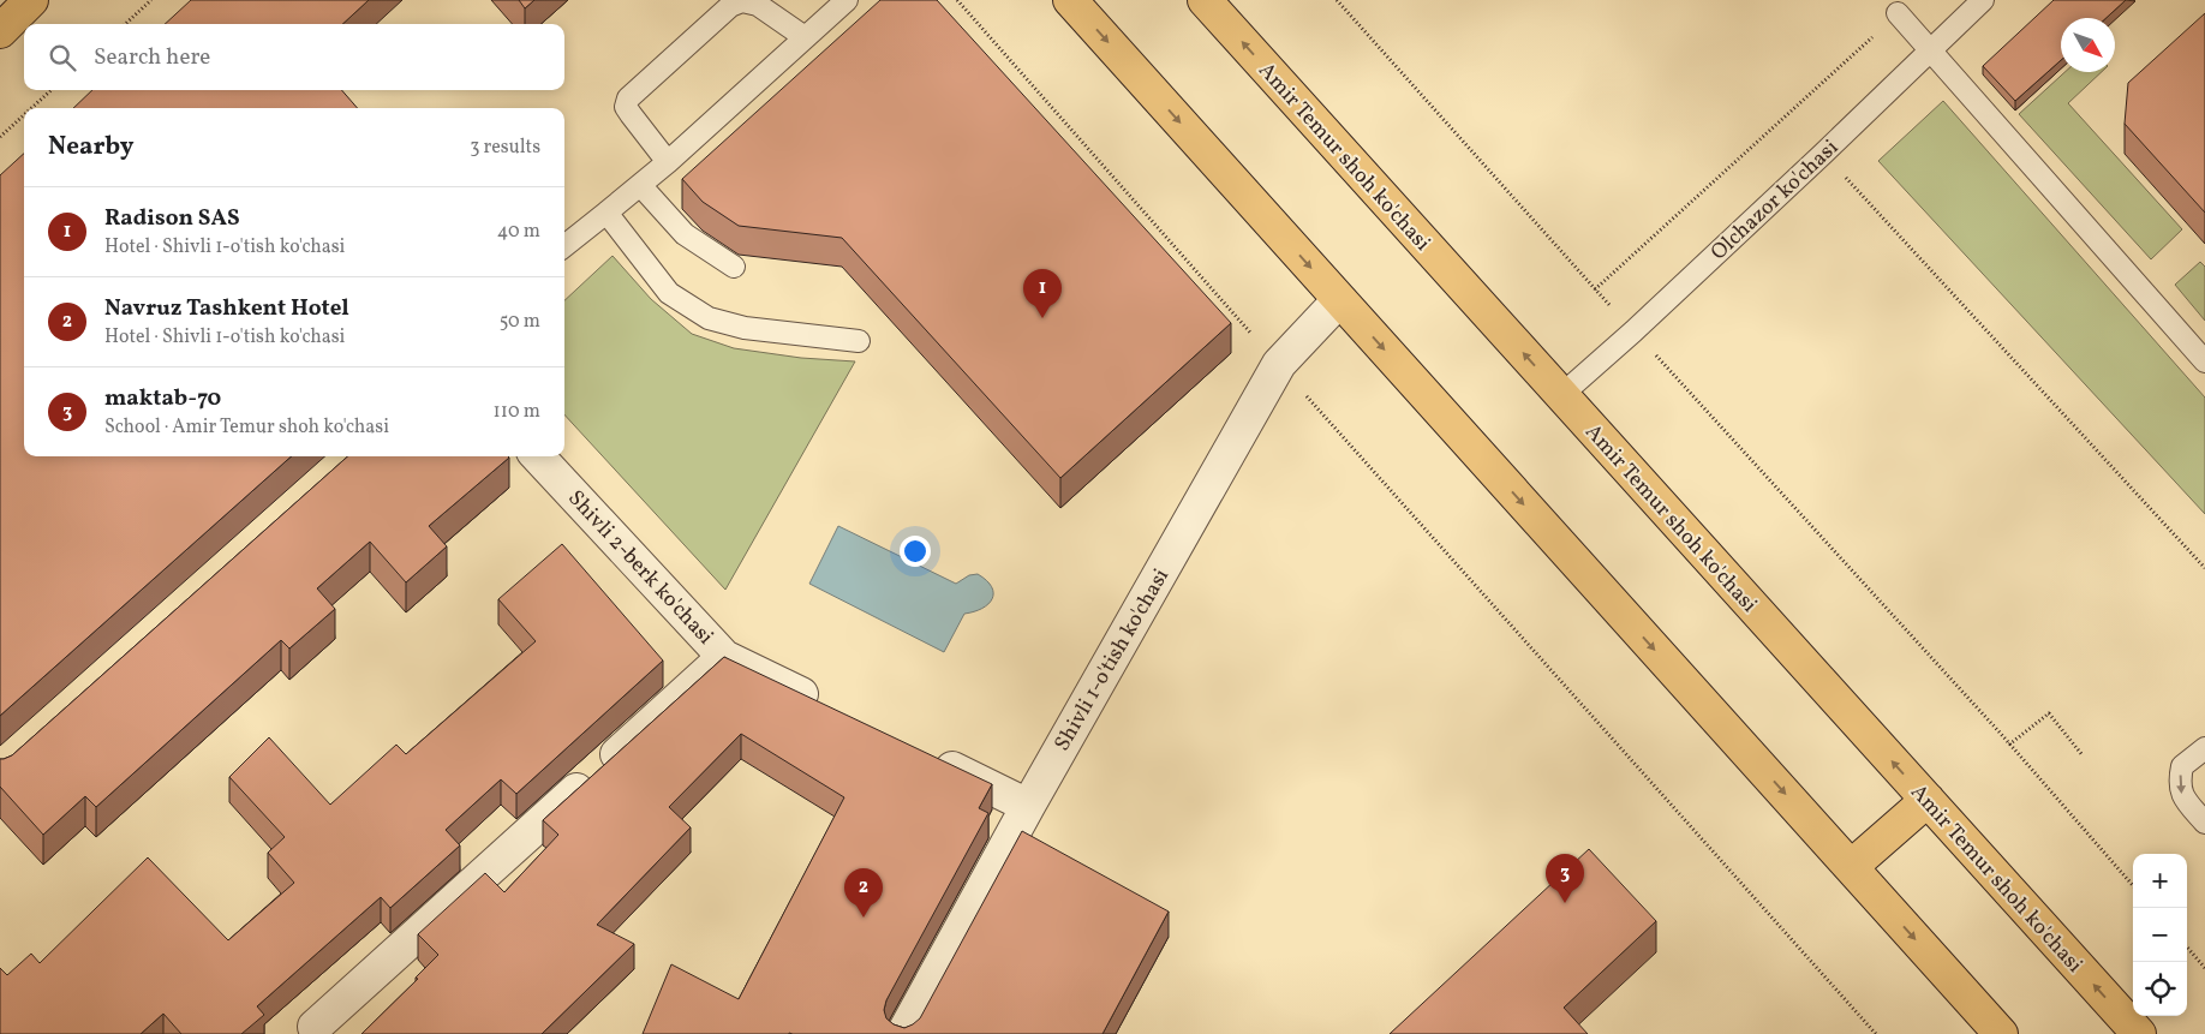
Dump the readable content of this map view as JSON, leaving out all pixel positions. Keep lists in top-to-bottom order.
{
  "streets": {
    "main road": ["Amir Temur shoh ko'chasi"],
    "street": ["Shivli 2-berk ko'chasi", "Shivli 1-o'tish ko'chasi"],
    "lane": ["Olchazor ko'chasi"]
  },
  "crossings": [
    ["Amir Temur shoh ko'chasi", "Olchazor ko'chasi"]
  ],
  "north": "bottom right",
  "page": {
    "search": "Search here",
    "heading": ["Nearby", "3 results"],
    "list": [
      {
        "mark": "1",
        "name": "Radison SAS",
        "note": "Hotel · Shivli 1-o'tish ko'chasi",
        "value": "40 m"
      },
      {
        "mark": "2",
        "name": "Navruz Tashkent Hotel",
        "note": "Hotel · Shivli 1-o'tish ko'chasi",
        "value": "50 m"
      },
      {
        "mark": "3",
        "name": "maktab-70",
        "note": "School · Amir Temur shoh ko'chasi",
        "value": "110 m"
      }
    ],
    "pins": ["1", "3", "2"],
    "map_buttons": ["+", "−"]
  }
}
